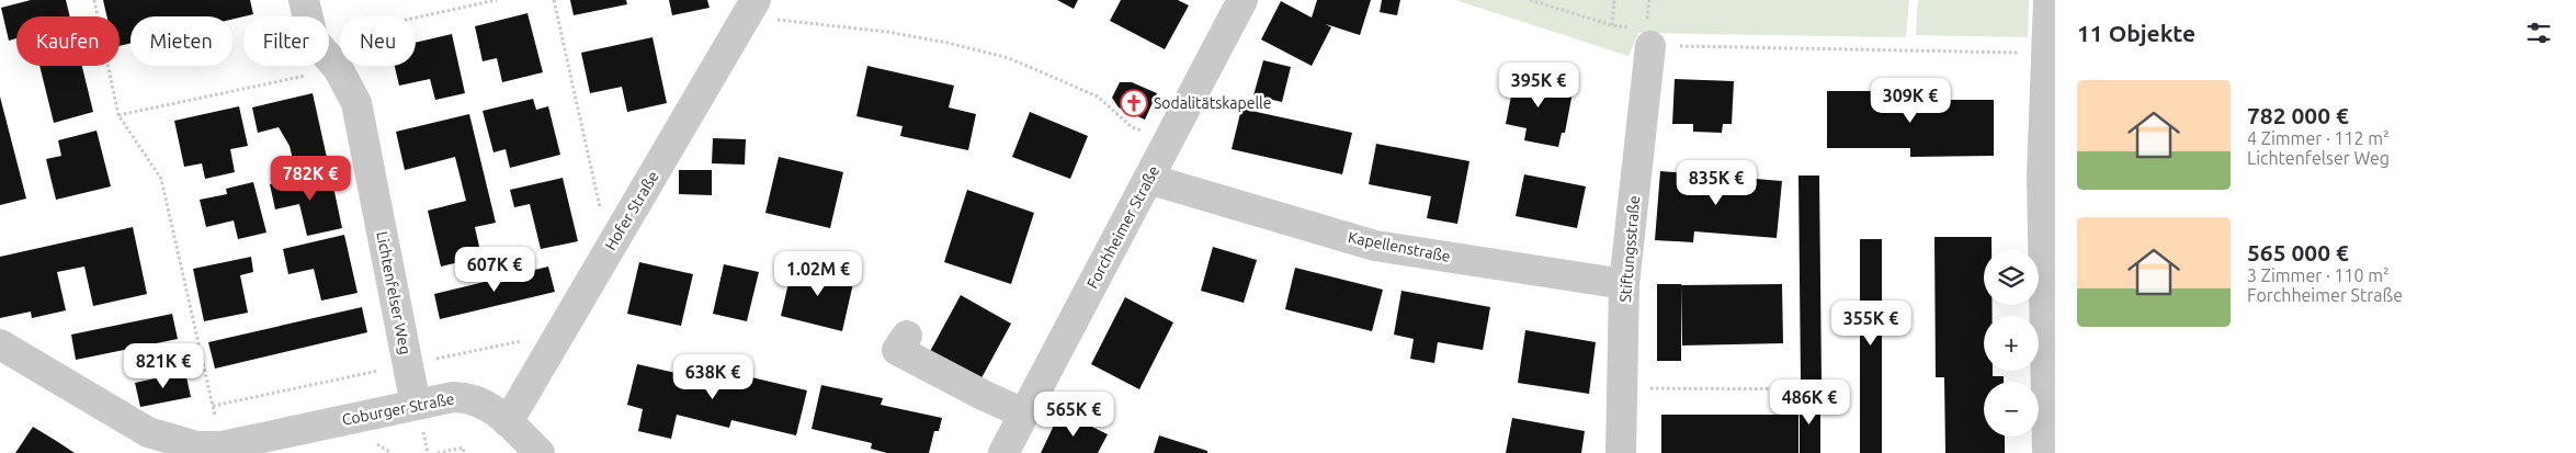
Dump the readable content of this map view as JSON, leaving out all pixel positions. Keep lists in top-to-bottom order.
{
  "streets": {
    "street": [
      "Hofer Straße",
      "Forchheimer Straße",
      "Kapellenstraße",
      "Stiftungsstraße",
      "Lichtenfelser Weg",
      "Coburger Straße"
    ]
  },
  "crossings": [
    ["Hofer Straße", "Coburger Straße"],
    ["Forchheimer Straße", "Kapellenstraße"],
    ["Kapellenstraße", "Stiftungsstraße"],
    ["Lichtenfelser Weg", "Coburger Straße"]
  ],
  "places": {
    "church": ["Sodalitätskapelle"]
  },
  "page": {
    "heading": "11 Objekte",
    "chip": [
      "Kaufen",
      "Mieten",
      "Filter",
      "Neu"
    ],
    "price": [
      "395K €",
      "309K €",
      "782K €",
      "835K €",
      "607K €",
      "1.02M €",
      "355K €",
      "821K €",
      "638K €",
      "486K €",
      "565K €"
    ],
    "list": [
      {
        "name": "782 000 €",
        "note": "4 Zimmer · 112 m² · Lichtenfelser Weg"
      },
      {
        "name": "565 000 €",
        "note": "3 Zimmer · 110 m² · Forchheimer Straße"
      }
    ],
    "map_buttons": ["+", "−"]
  }
}
